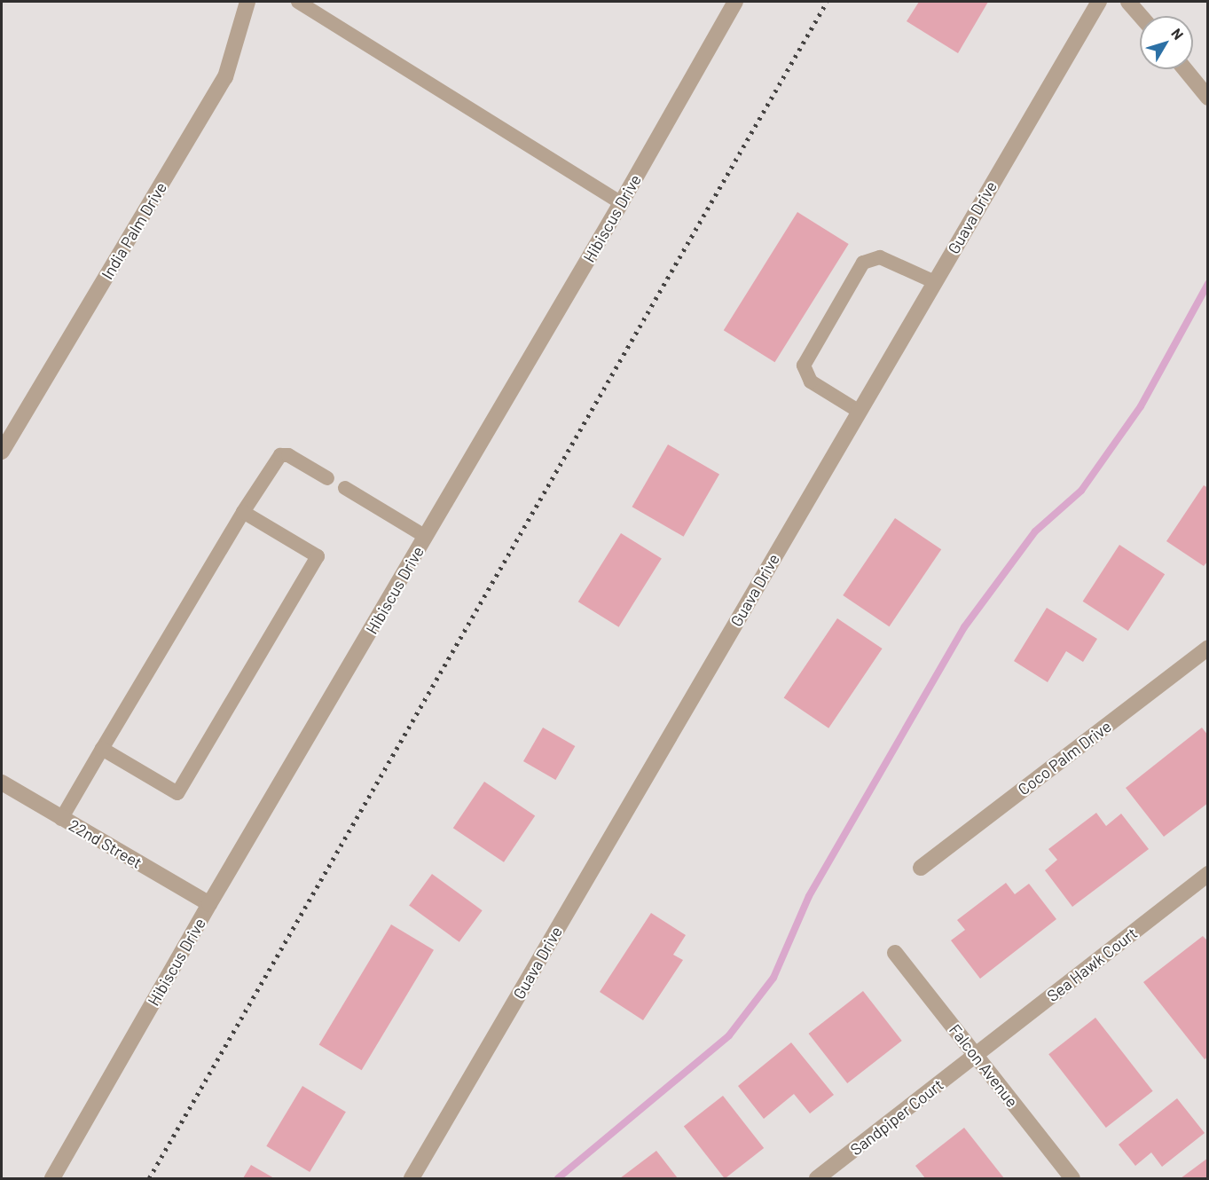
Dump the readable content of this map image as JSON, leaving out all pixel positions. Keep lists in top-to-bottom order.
{
  "streets": {
    "street": [
      "Guava Drive",
      "Hibiscus Drive",
      "India Palm Drive",
      "Coco Palm Drive",
      "22nd Street",
      "Sea Hawk Court",
      "Falcon Avenue",
      "Sandpiper Court"
    ]
  },
  "crossings": [
    ["Hibiscus Drive", "22nd Street"],
    ["Sea Hawk Court", "Falcon Avenue"],
    ["Sea Hawk Court", "Sandpiper Court"],
    ["Falcon Avenue", "Sandpiper Court"]
  ],
  "north": "top right"
}
